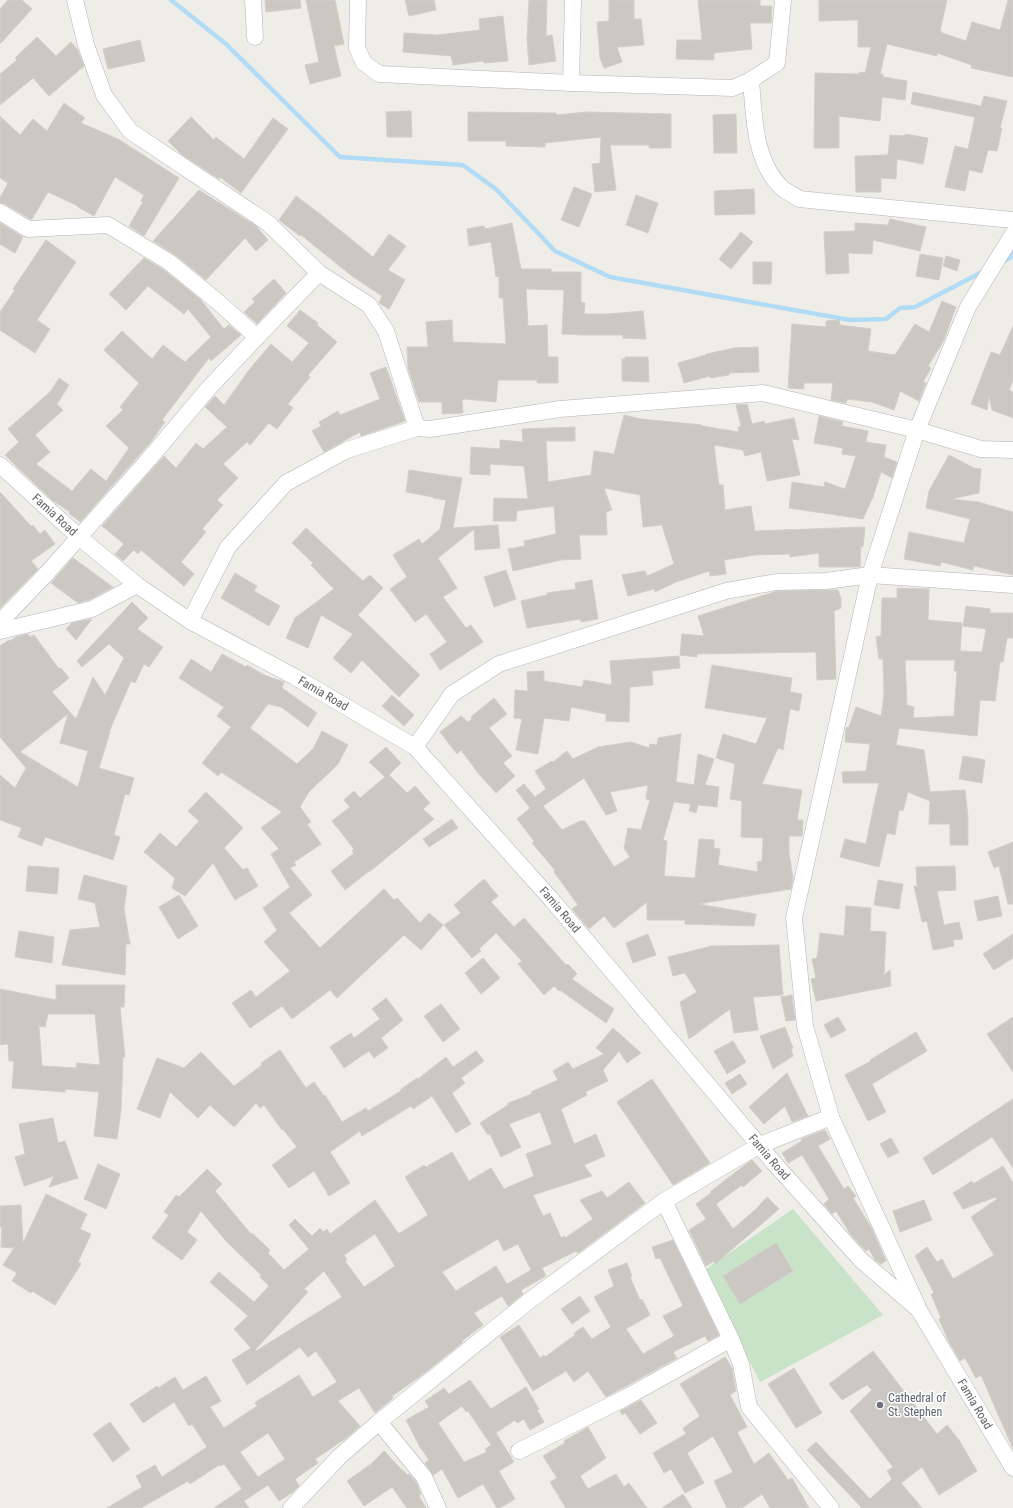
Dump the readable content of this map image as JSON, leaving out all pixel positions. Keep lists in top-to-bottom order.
{
  "streets": {
    "street": ["Famia Road"]
  },
  "places": ["Cathedral of St. Stephen"]
}
